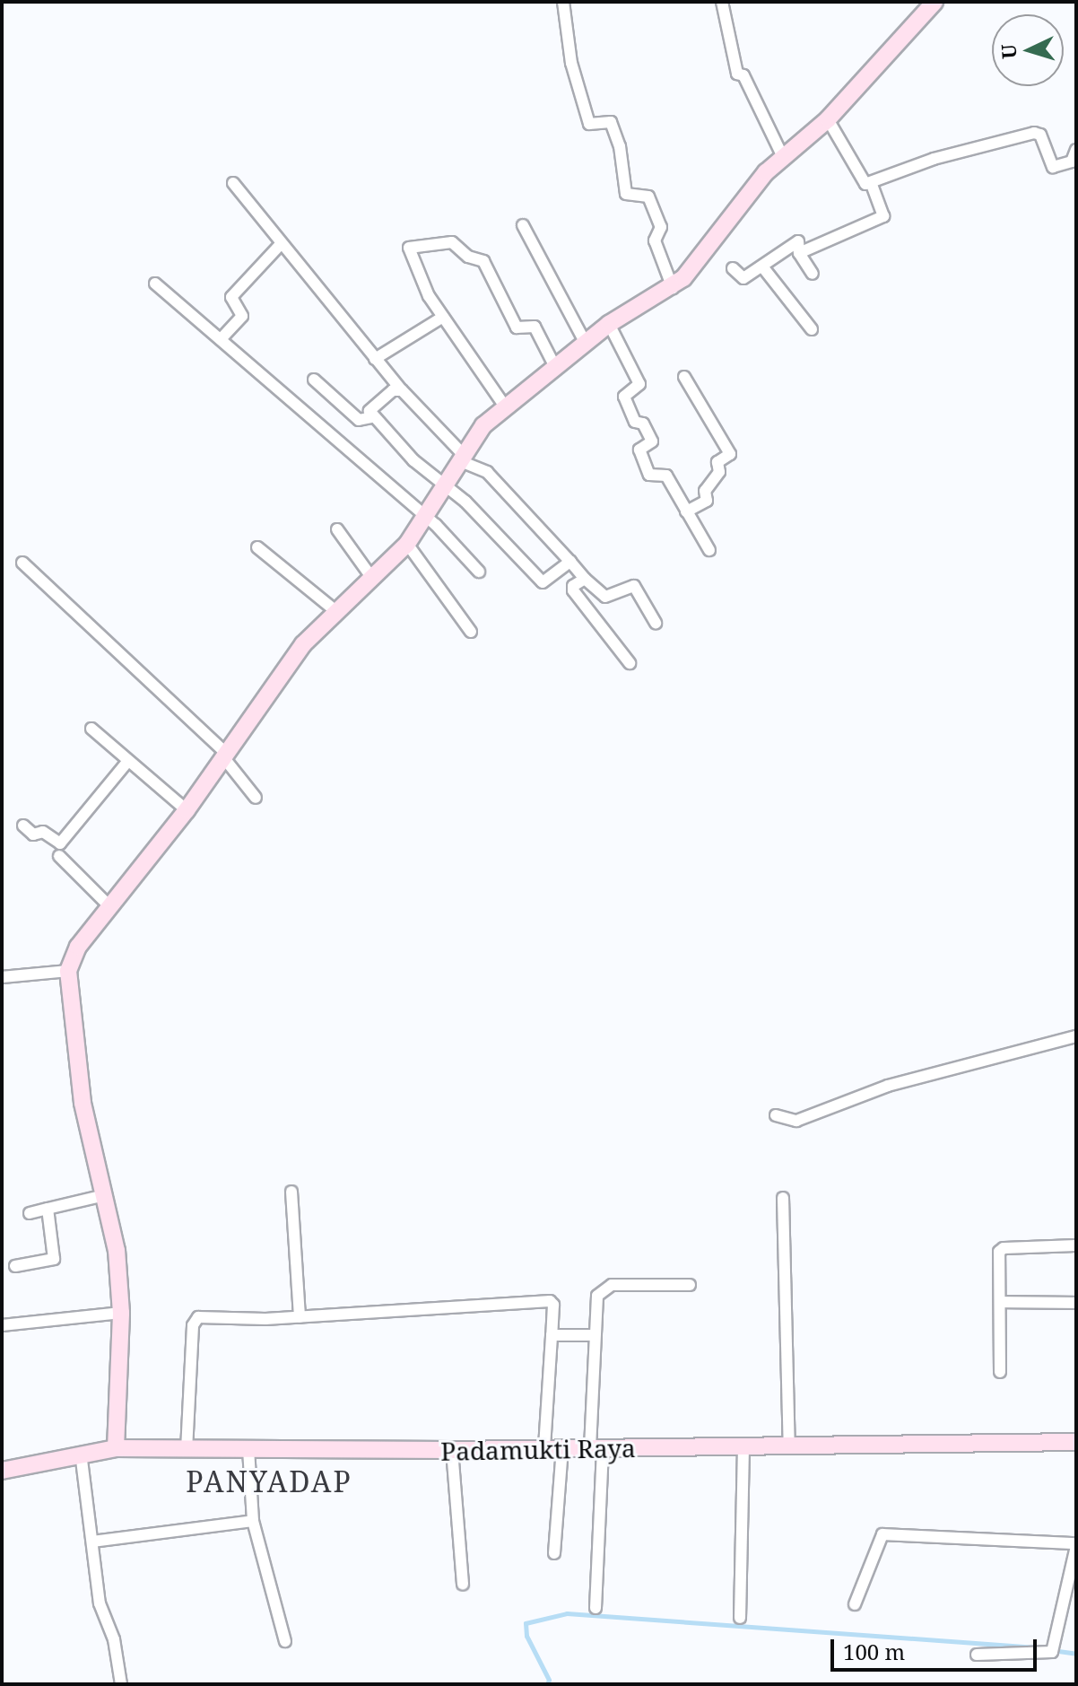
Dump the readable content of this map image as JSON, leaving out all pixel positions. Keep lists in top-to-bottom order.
{
  "streets": {
    "street": ["Padamukti Raya"]
  },
  "districts": ["PANYADAP"],
  "scale_bar": "100 m",
  "north": "left"
}
